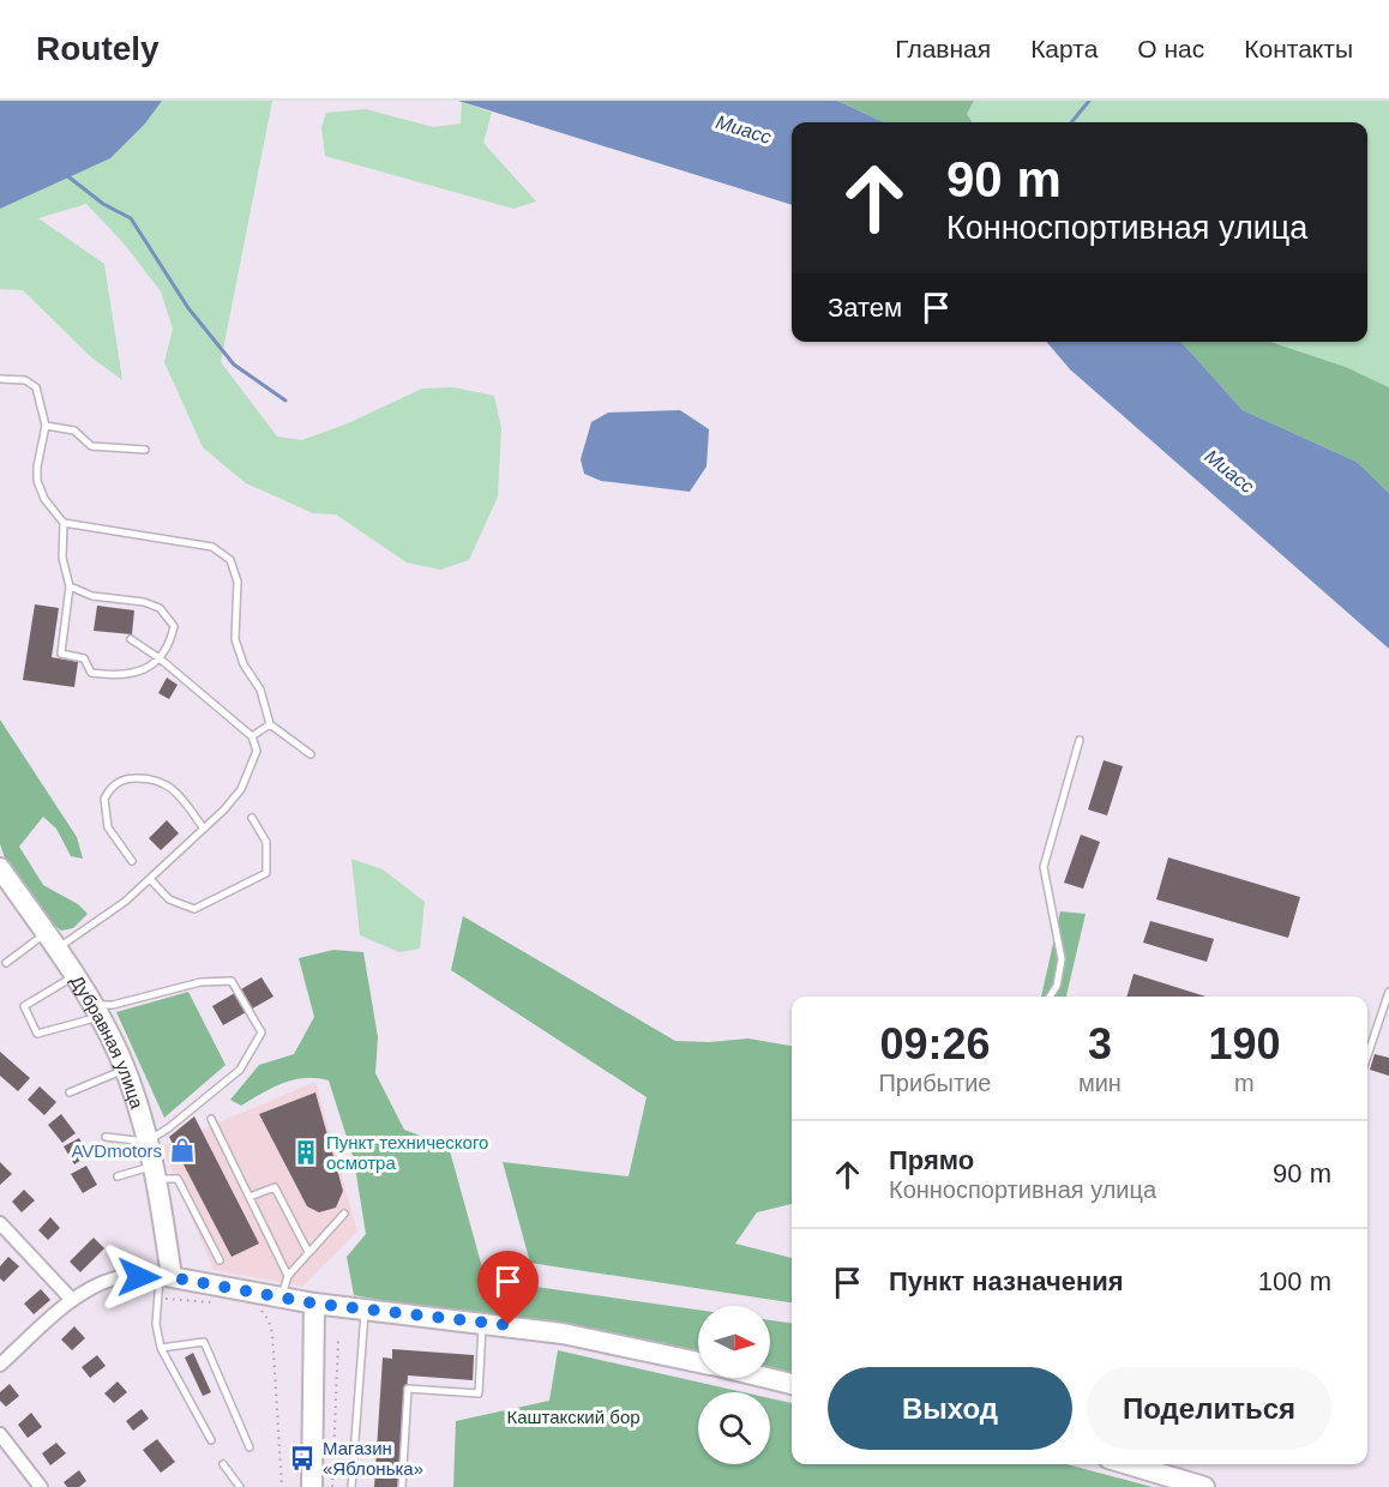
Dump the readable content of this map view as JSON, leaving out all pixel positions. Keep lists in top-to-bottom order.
{
  "streets": {
    "main road": ["Дубравная улица"]
  },
  "water": ["Миасс"],
  "parks": ["Каштакский бор"],
  "places": {
    "shop": ["AVDmotors"],
    "building": ["Пункт технического осмотра"],
    "bus stop": ["Магазин «Яблонька»"]
  },
  "north": "right",
  "page": {
    "header": "Routely",
    "nav": [
      "Главная",
      "Карта",
      "О нас",
      "Контакты"
    ],
    "turn": ["90 m", "Конноспортивная улица"],
    "then": "Затем",
    "eta": [
      "09:26",
      "Прибытие",
      "3",
      "мин",
      "190",
      "m"
    ],
    "list": [
      {
        "name": "Прямо",
        "note": "Конноспортивная улица",
        "value": "90 m"
      },
      {
        "name": "Пункт назначения",
        "value": "100 m"
      }
    ],
    "buttons": ["Выход", "Поделиться"]
  }
}
